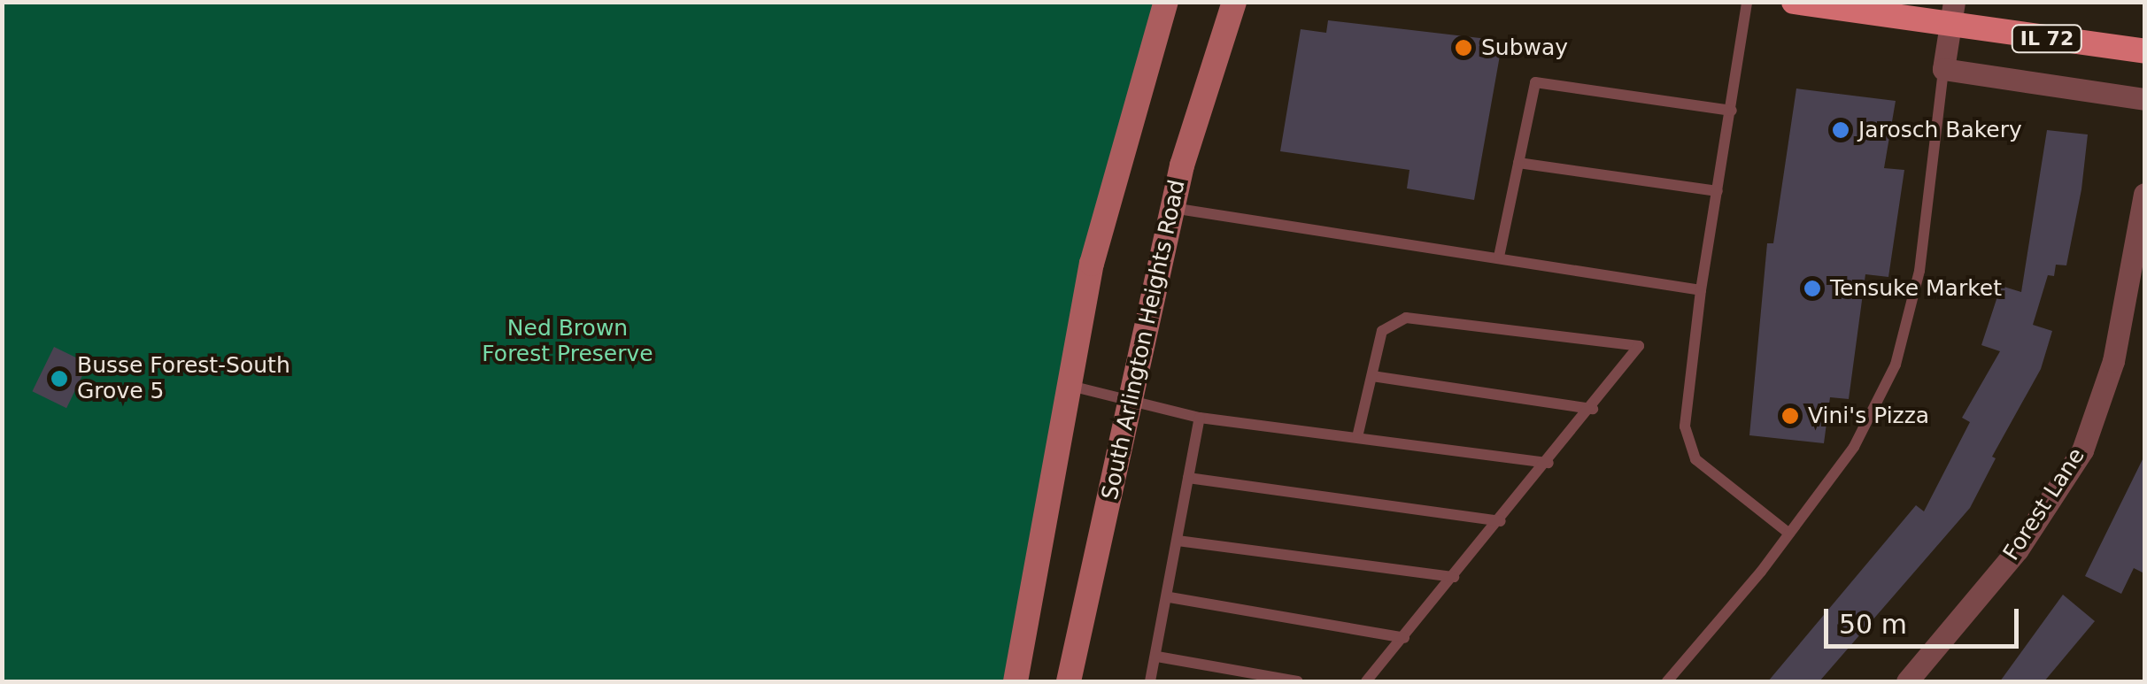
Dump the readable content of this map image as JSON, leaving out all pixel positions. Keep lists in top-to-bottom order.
{
  "streets": {
    "main road": ["IL 72", "South Arlington Heights Road"],
    "street": ["Forest Lane"]
  },
  "parks": ["Ned Brown Forest Preserve"],
  "places": [
    "Subway",
    "Jarosch Bakery",
    "Tensuke Market",
    "Busse Forest-South Grove 5",
    "Vini's Pizza"
  ],
  "scale_bar": "50 m"
}
